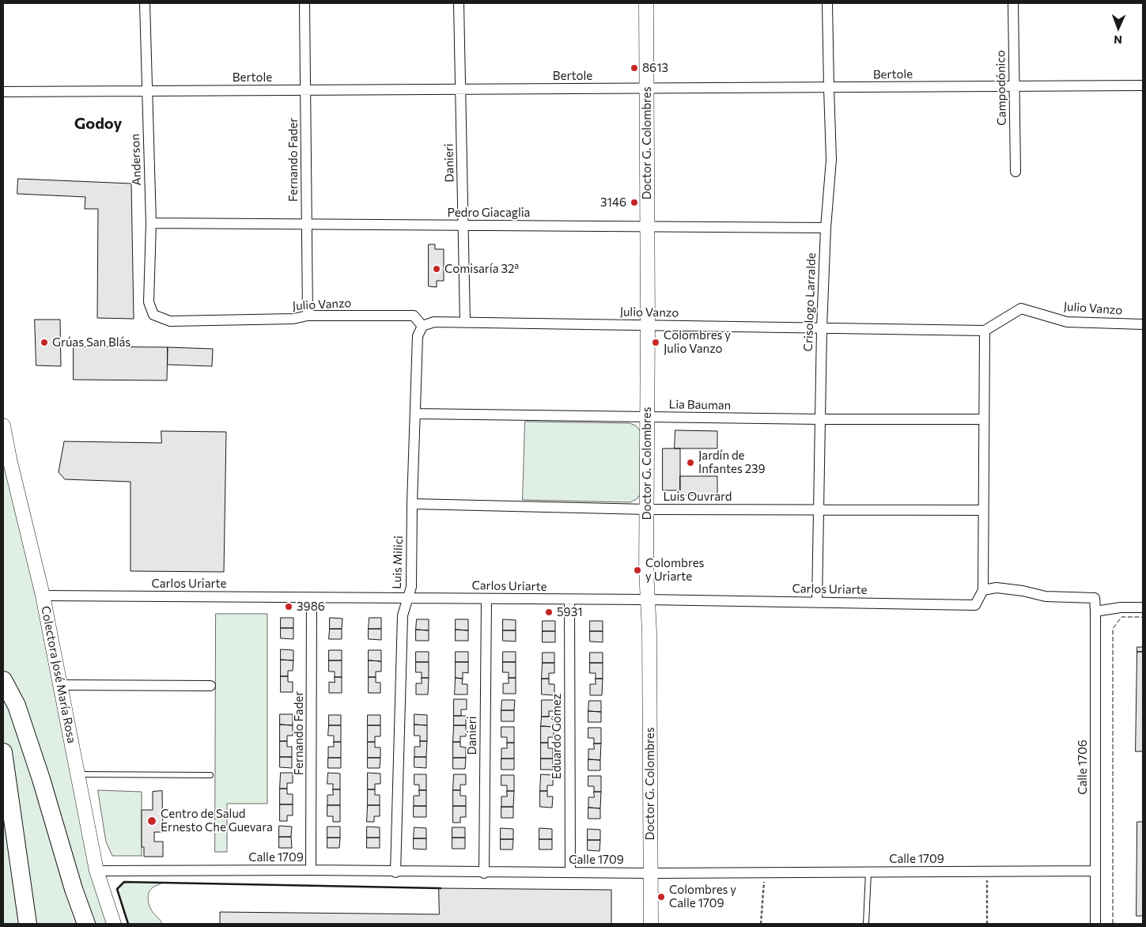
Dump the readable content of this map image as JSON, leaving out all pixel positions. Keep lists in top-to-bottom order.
{
  "streets": {
    "street": [
      "Bertole",
      "Campodónico",
      "Doctor G. Colombres",
      "Anderson",
      "Fernando Fader",
      "Danieri",
      "Pedro Giacaglia",
      "Crisologo Larralde",
      "Julio Vanzo",
      "Lia Bauman",
      "Luis Ouvrard",
      "Luis Milici",
      "Carlos Uriarte",
      "Colectora José María Rosa",
      "Eduardo Gómez",
      "Calle 1706",
      "Calle 1709"
    ]
  },
  "crossings": [
    ["Bertole", "Campodónico"],
    ["Bertole", "Doctor G. Colombres"],
    ["Bertole", "Anderson"],
    ["Bertole", "Fernando Fader"],
    ["Bertole", "Danieri"],
    ["Bertole", "Crisologo Larralde"],
    ["Doctor G. Colombres", "Pedro Giacaglia"],
    ["Doctor G. Colombres", "Julio Vanzo"],
    ["Doctor G. Colombres", "Lia Bauman"],
    ["Doctor G. Colombres", "Luis Ouvrard"],
    ["Doctor G. Colombres", "Carlos Uriarte"],
    ["Doctor G. Colombres", "Calle 1709"],
    ["Anderson", "Pedro Giacaglia"],
    ["Anderson", "Julio Vanzo"],
    ["Fernando Fader", "Pedro Giacaglia"],
    ["Fernando Fader", "Julio Vanzo"],
    ["Fernando Fader", "Carlos Uriarte"],
    ["Fernando Fader", "Calle 1709"],
    ["Danieri", "Pedro Giacaglia"],
    ["Danieri", "Julio Vanzo"],
    ["Danieri", "Carlos Uriarte"],
    ["Danieri", "Calle 1709"],
    ["Pedro Giacaglia", "Crisologo Larralde"],
    ["Crisologo Larralde", "Julio Vanzo"],
    ["Crisologo Larralde", "Lia Bauman"],
    ["Crisologo Larralde", "Luis Ouvrard"],
    ["Crisologo Larralde", "Carlos Uriarte"],
    ["Julio Vanzo", "Luis Milici"],
    ["Lia Bauman", "Luis Milici"],
    ["Luis Ouvrard", "Luis Milici"],
    ["Luis Milici", "Carlos Uriarte"],
    ["Luis Milici", "Calle 1709"],
    ["Carlos Uriarte", "Colectora José María Rosa"],
    ["Carlos Uriarte", "Eduardo Gómez"],
    ["Colectora José María Rosa", "Calle 1709"],
    ["Eduardo Gómez", "Calle 1709"],
    ["Calle 1706", "Calle 1709"]
  ],
  "districts": ["Godoy"],
  "places": [
    "8613",
    "3146",
    "Comisaría 32ª",
    "Grúas San Blás",
    "Colombres y Julio Vanzo",
    "Jardín de Infantes 239",
    "Colombres y Uriarte",
    "3986",
    "5931",
    "Centro de Salud Ernesto Che Guevara",
    "Colombres y Calle 1709"
  ],
  "north": "bottom"
}
